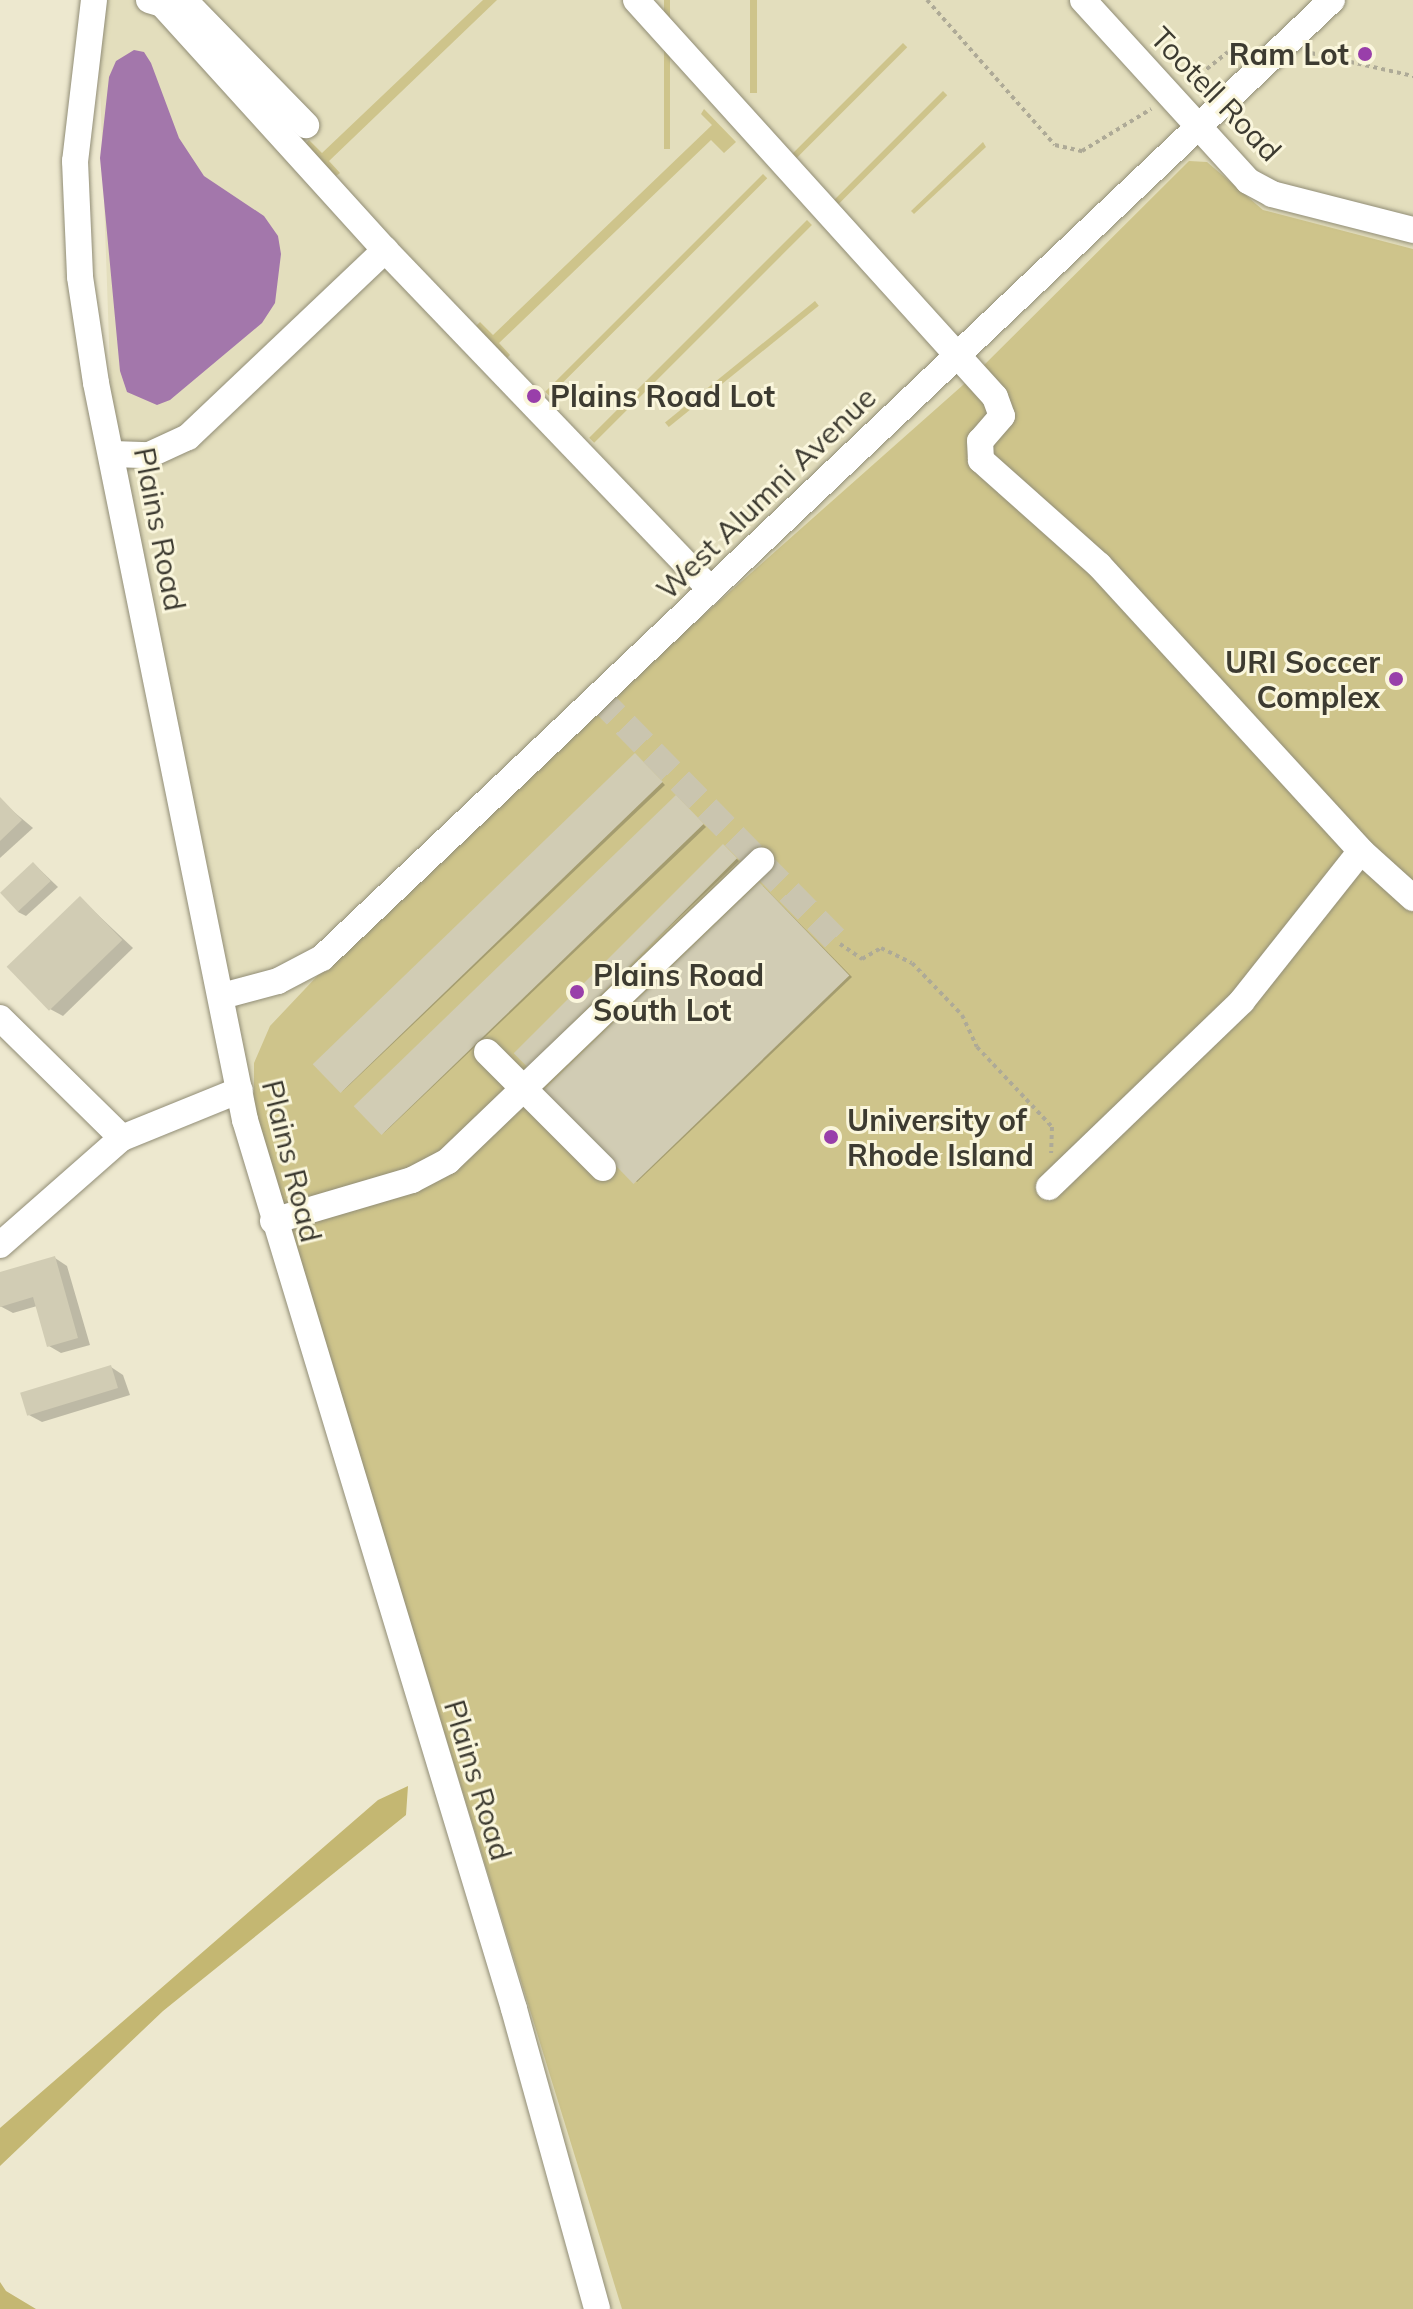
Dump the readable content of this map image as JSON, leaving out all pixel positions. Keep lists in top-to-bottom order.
{
  "streets": {
    "street": ["Tootell Road", "West Alumni Avenue", "Plains Road"]
  },
  "crossings": [
    ["Tootell Road", "West Alumni Avenue"],
    ["West Alumni Avenue", "Plains Road"]
  ],
  "places": [
    "Ram Lot",
    "Plains Road Lot",
    "URI Soccer Complex",
    "Plains Road South Lot",
    "University of Rhode Island"
  ]
}
